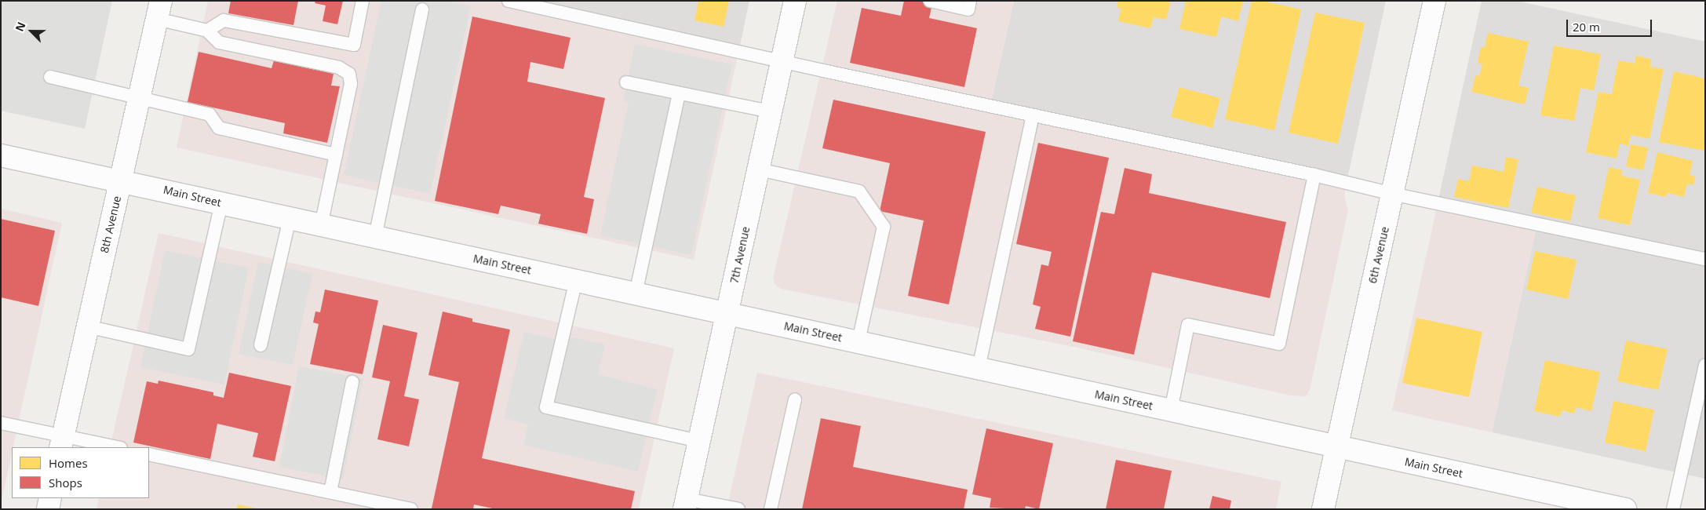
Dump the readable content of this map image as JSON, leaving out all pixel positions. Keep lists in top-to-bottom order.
{
  "streets": {
    "street": [
      "Main Street",
      "8th Avenue",
      "7th Avenue",
      "6th Avenue"
    ]
  },
  "crossings": [
    ["Main Street", "8th Avenue"],
    ["Main Street", "7th Avenue"],
    ["Main Street", "6th Avenue"]
  ],
  "legend": ["Homes", "Shops"],
  "scale_bar": "20 m",
  "north": "top left"
}
